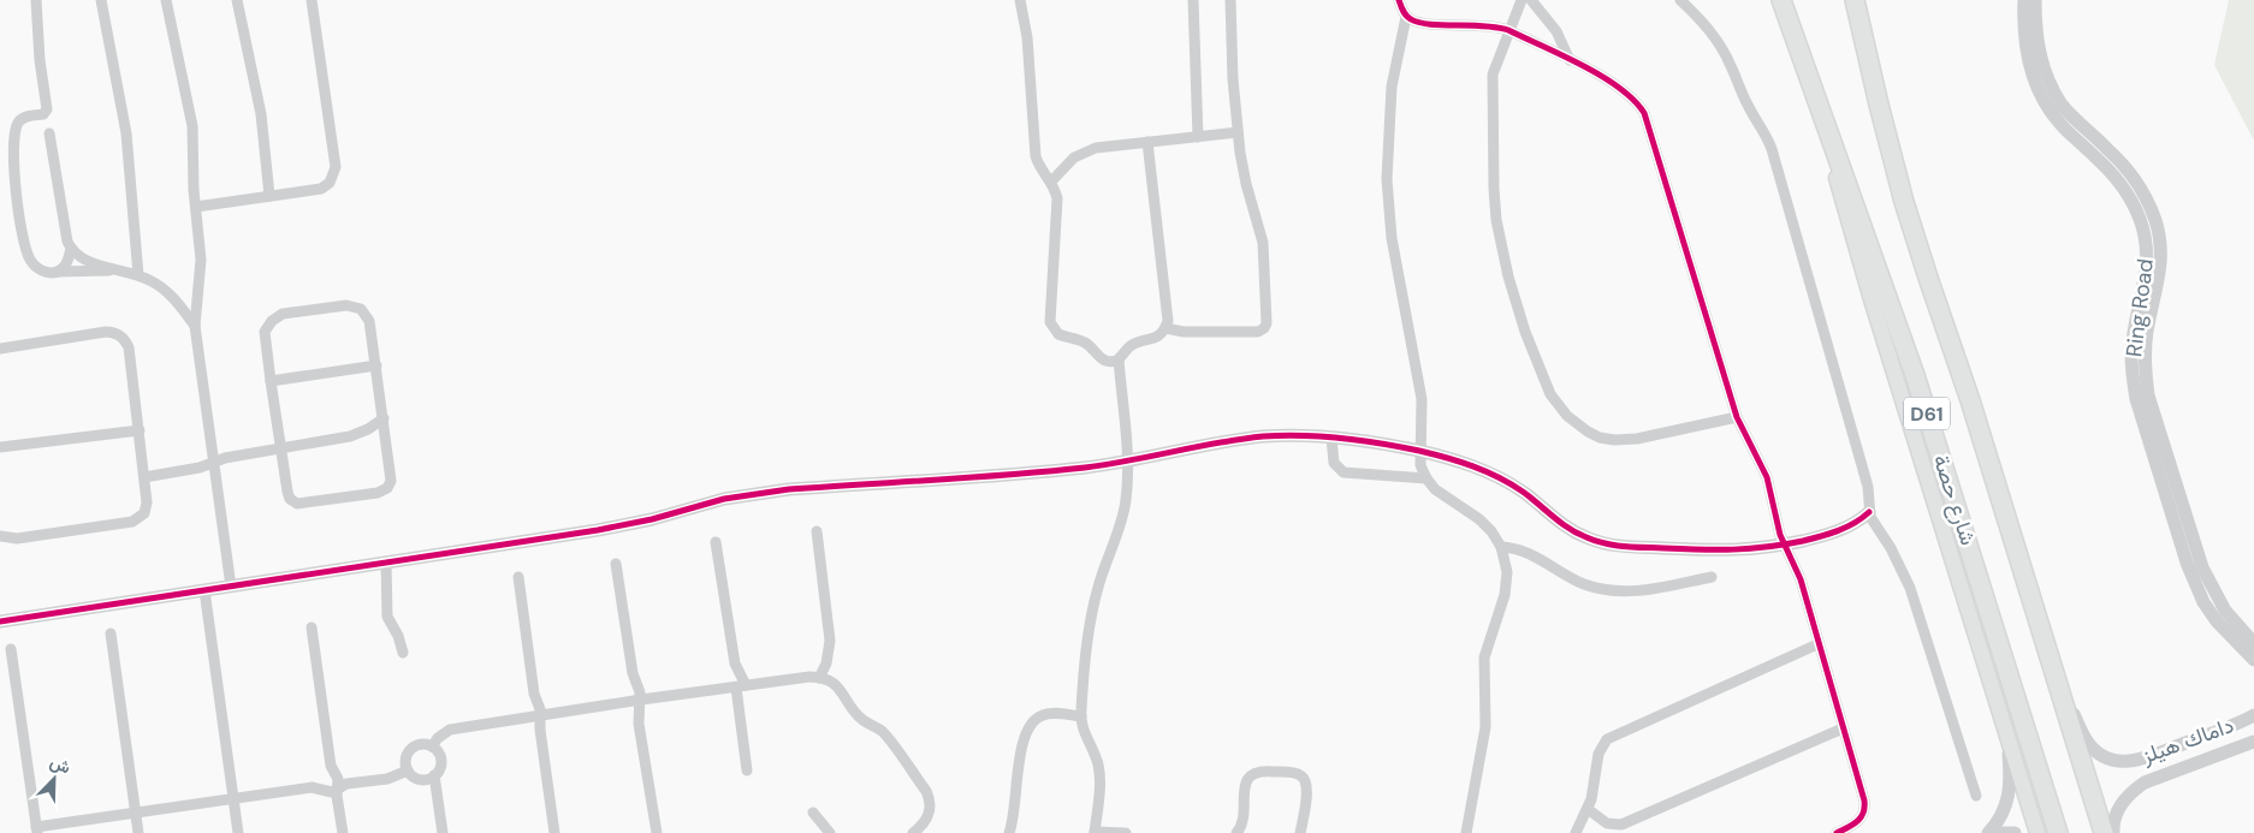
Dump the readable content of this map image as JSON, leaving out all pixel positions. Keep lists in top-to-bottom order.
{
  "streets": {
    "main road": ["D61", "شارع حصة"],
    "street": ["Ring Road", "داماك هيلز"]
  },
  "crossings": [
    ["شارع حصة", "داماك هيلز"]
  ],
  "north": "top right"
}
